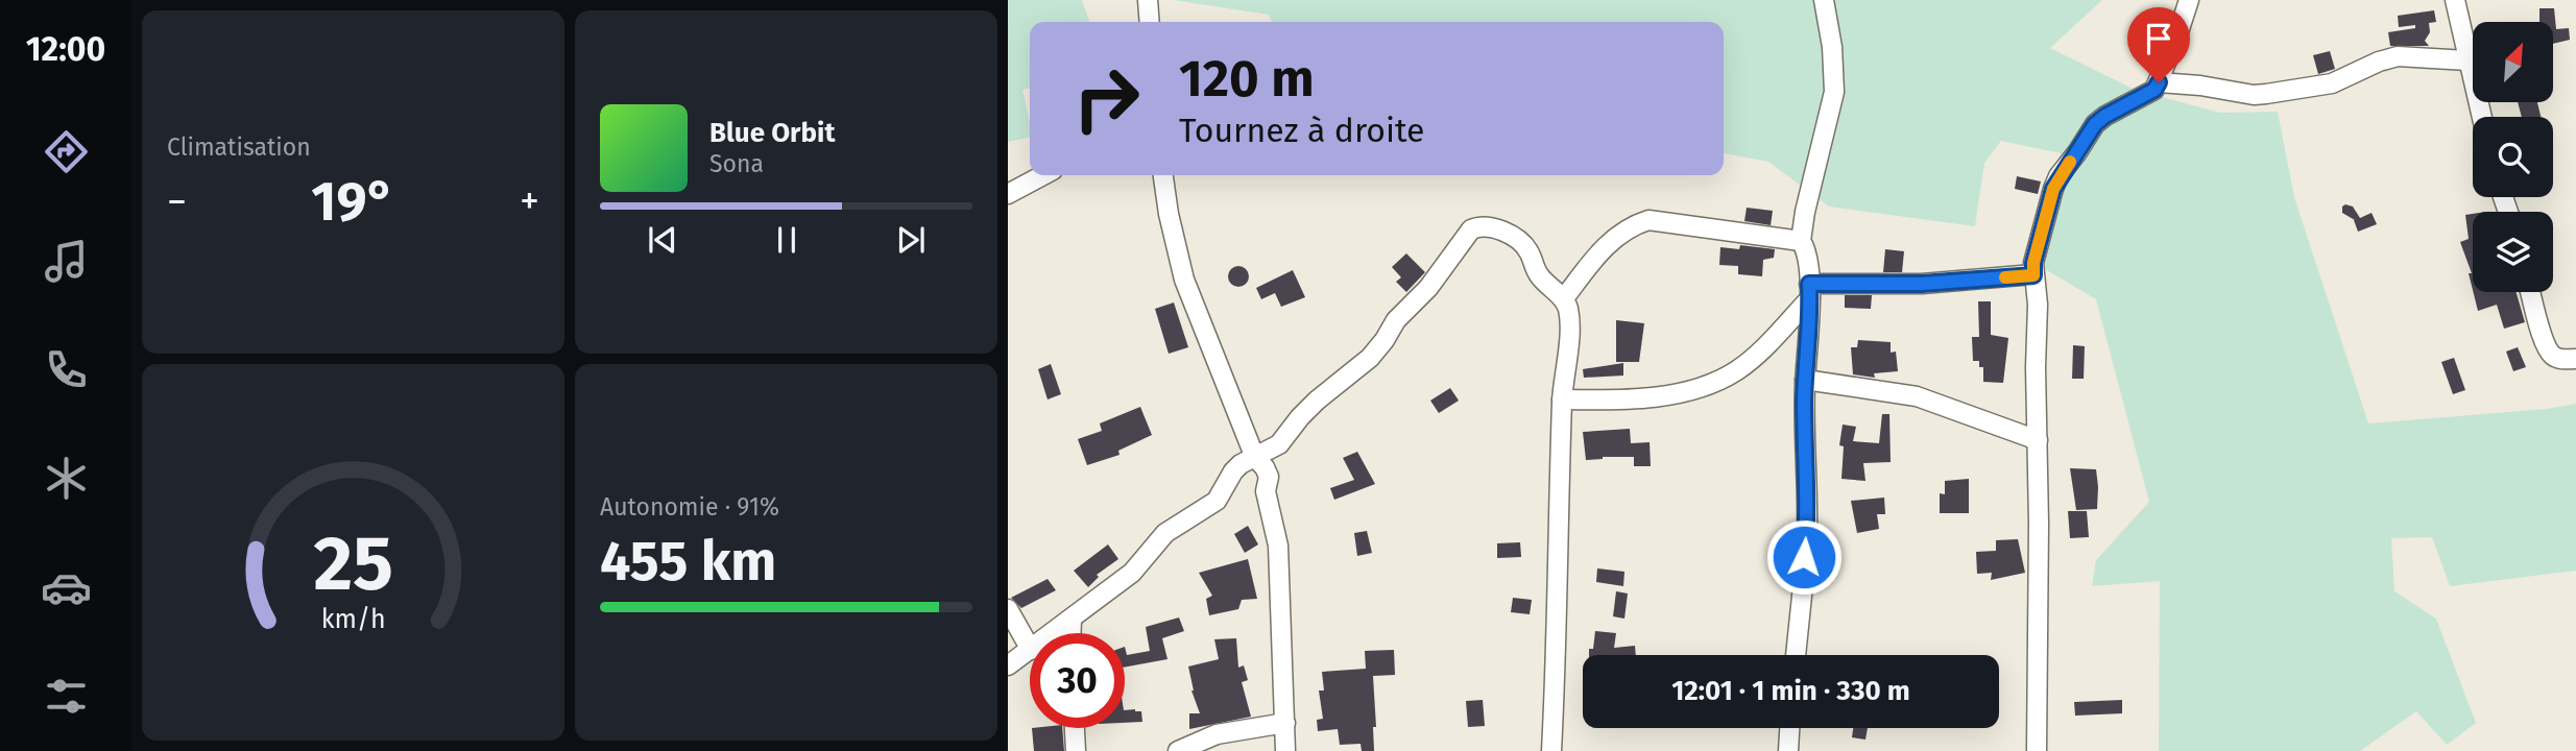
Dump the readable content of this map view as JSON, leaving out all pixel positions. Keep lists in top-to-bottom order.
{
  "north": "top right",
  "page": {
    "tabs": "12:00",
    "tile": [
      "Climatisation",
      ["Autonomie · 91%", "455 km"]
    ],
    "turn": ["120 m", "Tournez à droite"],
    "song": ["Blue Orbit", "Sona"],
    "heat": ["−", "19°", "+"],
    "limit": "30",
    "trip": "12:01 · 1 min · 330 m",
    "gauge": ["25", "km/h"]
  }
}
